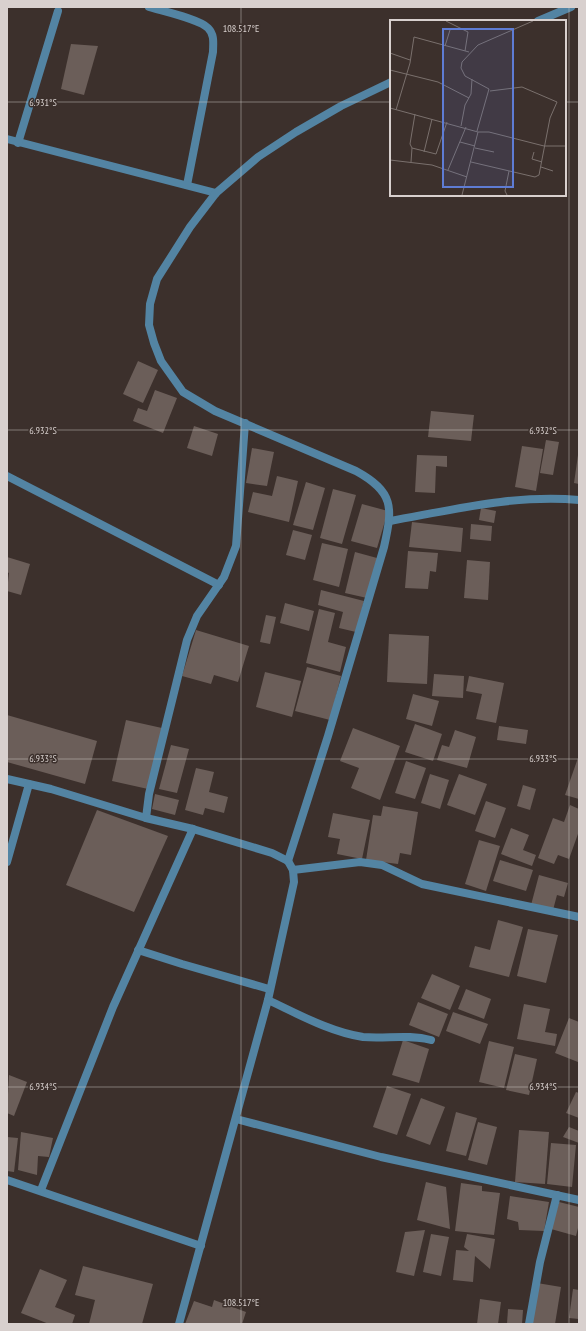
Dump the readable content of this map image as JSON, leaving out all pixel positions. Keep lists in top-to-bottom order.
{
  "coordinates": [
    "108.517°E",
    "6.931°S",
    "6.932°S",
    "6.933°S",
    "6.934°S"
  ]
}
